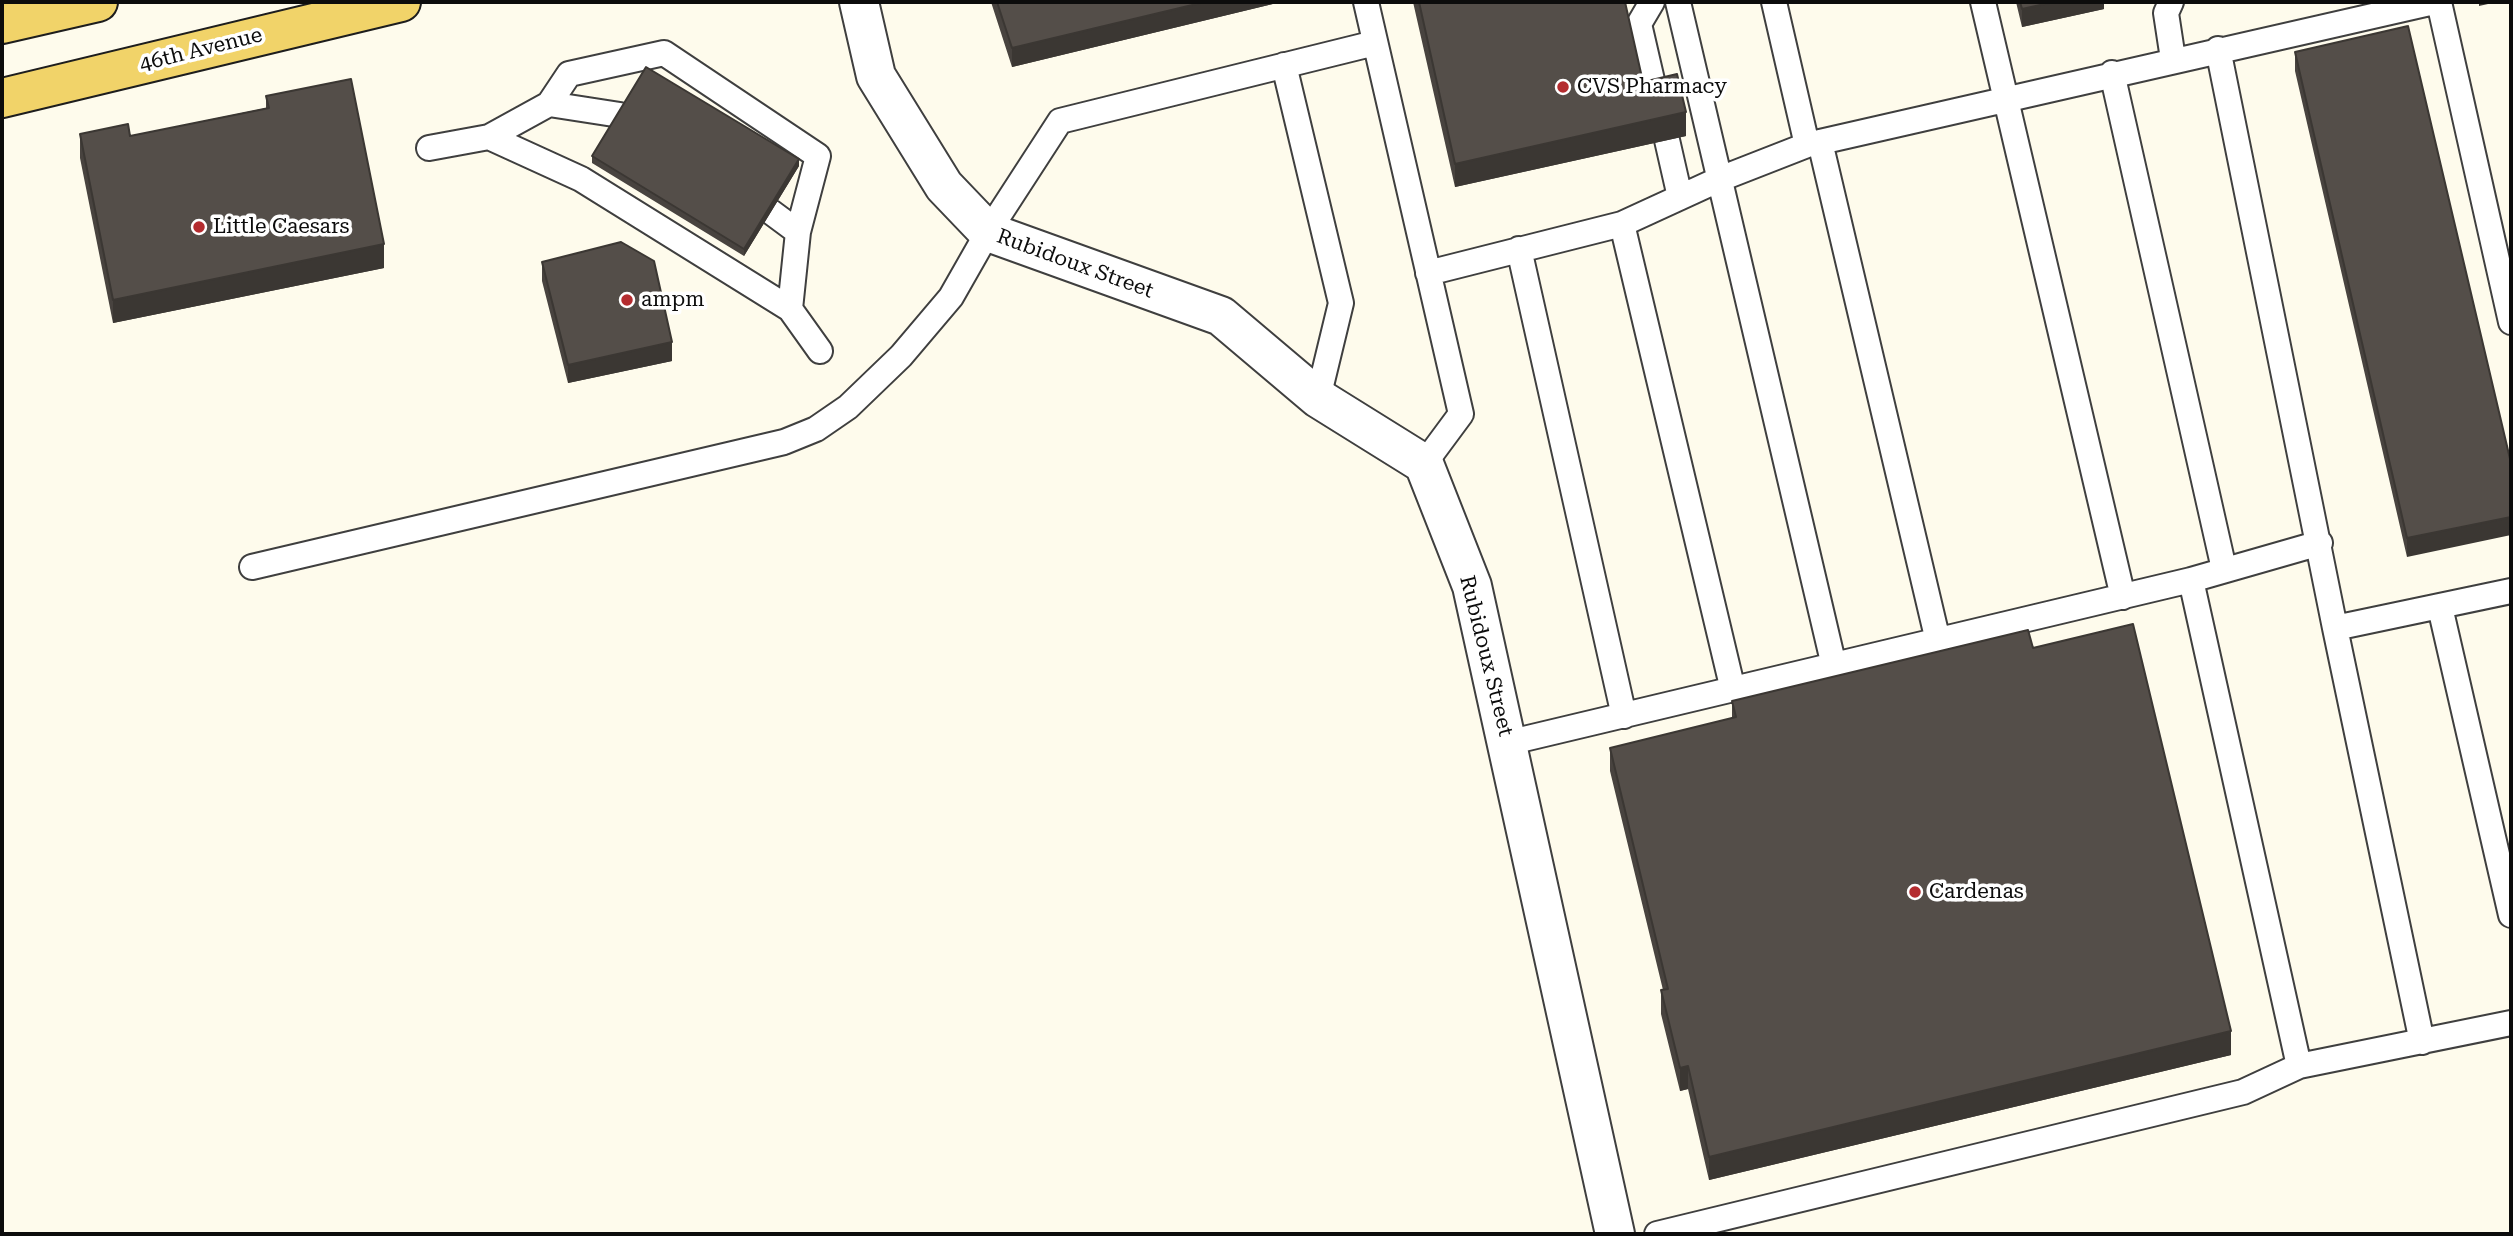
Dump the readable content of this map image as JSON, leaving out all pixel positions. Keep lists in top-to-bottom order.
{
  "streets": {
    "main road": ["46th Avenue"],
    "street": ["Rubidoux Street"]
  },
  "places": [
    "CVS Pharmacy",
    "Little Caesars",
    "ampm",
    "Cardenas"
  ]
}
